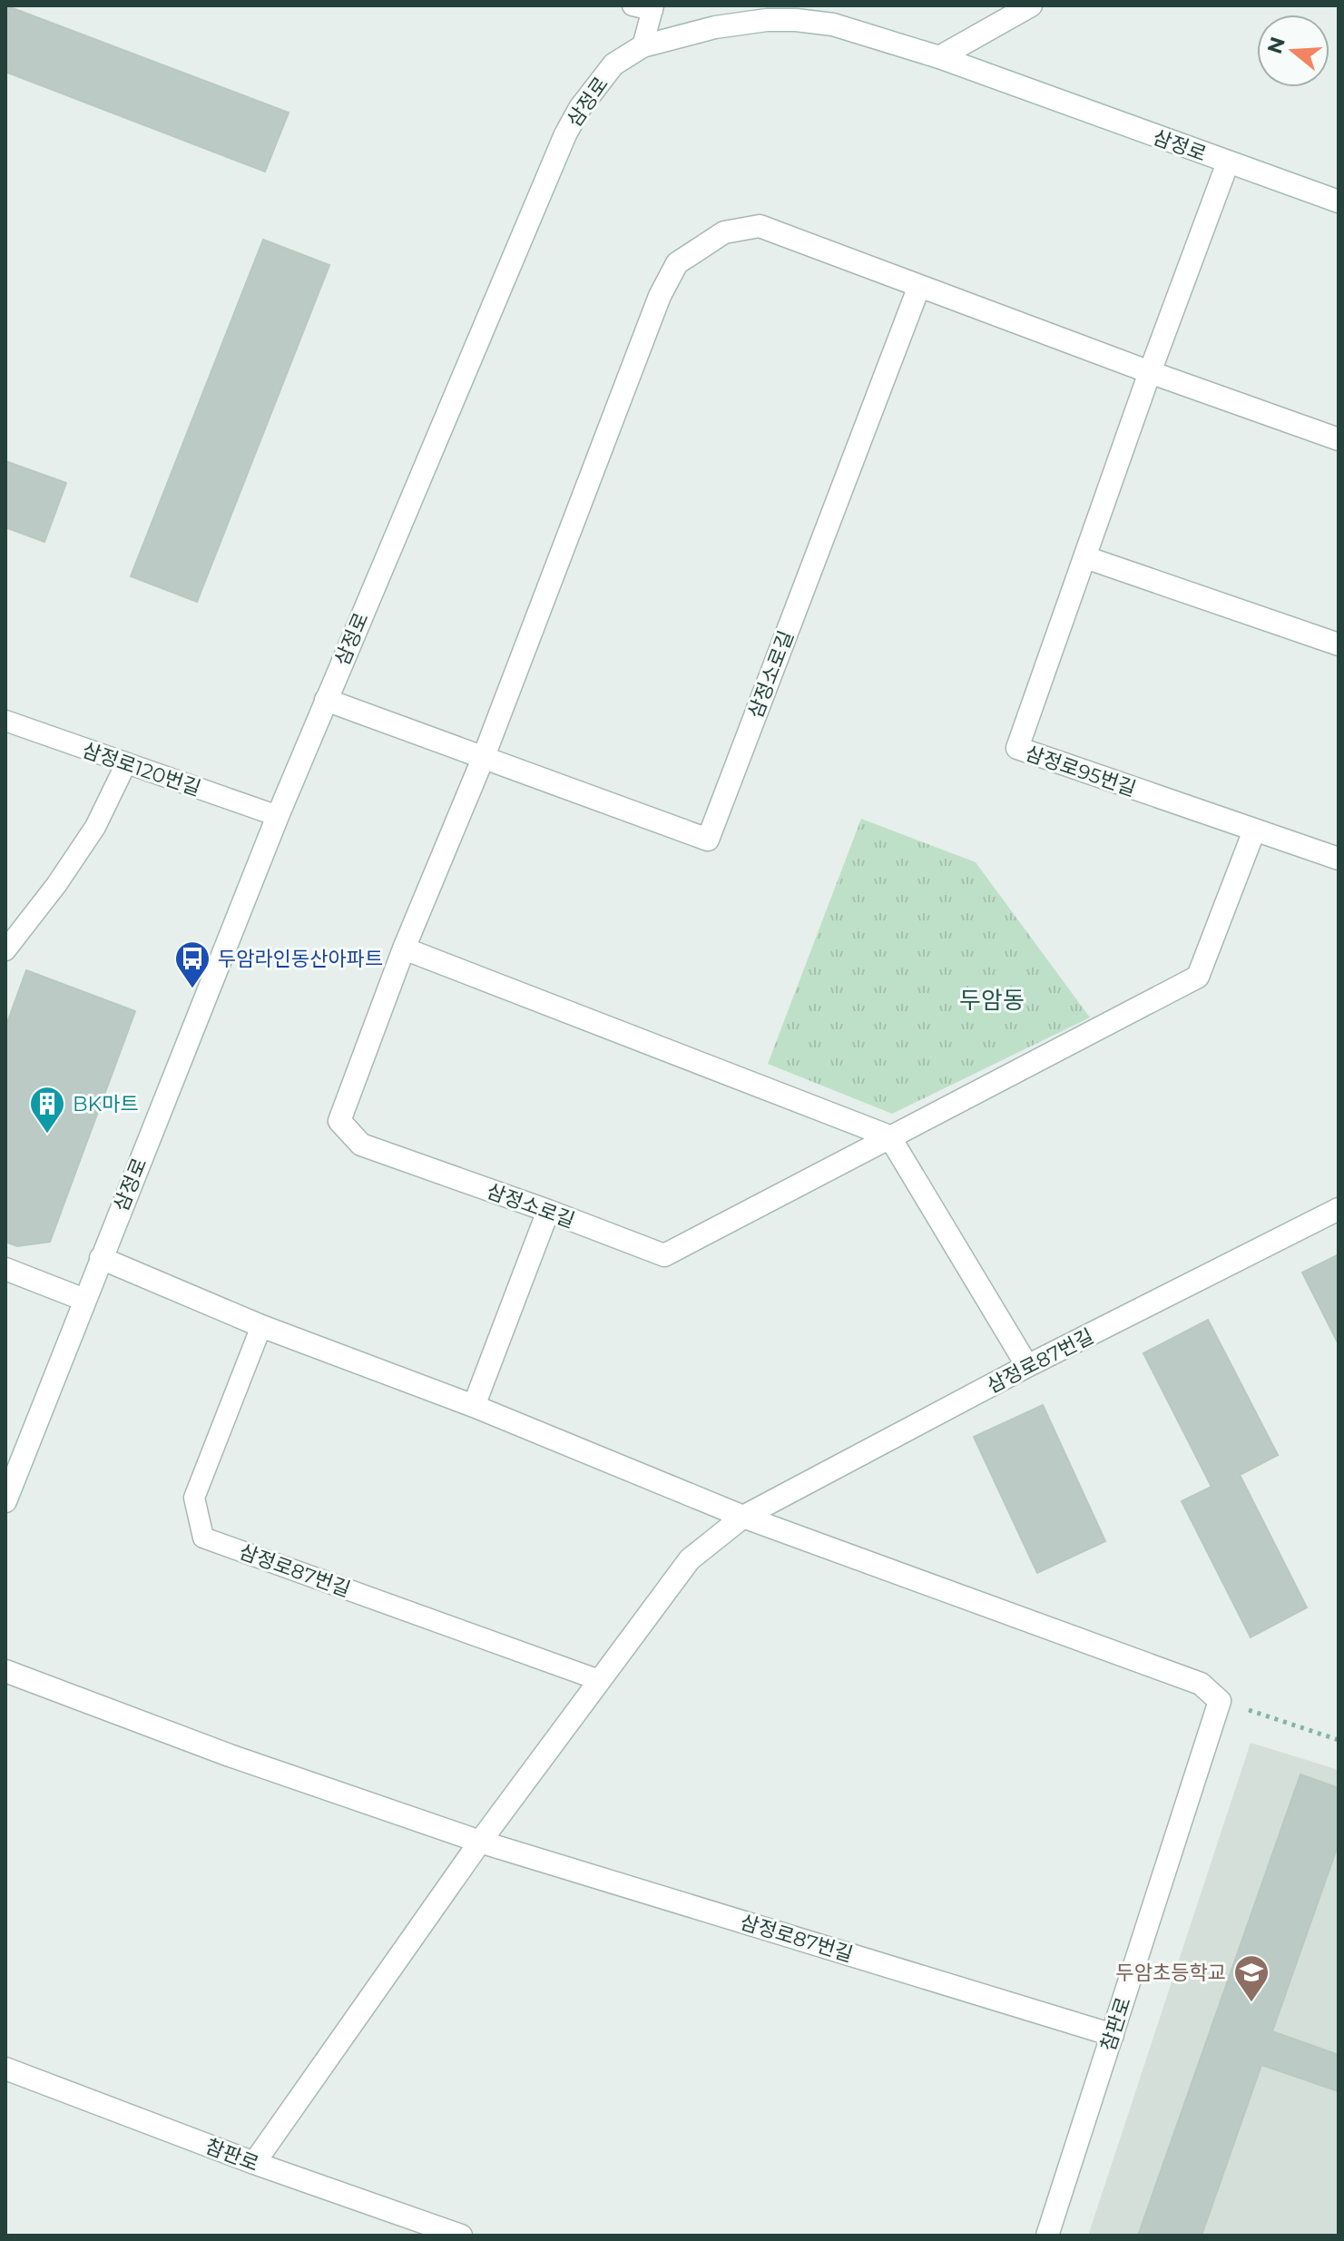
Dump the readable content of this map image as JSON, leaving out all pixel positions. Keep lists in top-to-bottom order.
{
  "streets": {
    "street": [
      "삼정로",
      "삼정소로길",
      "삼정로95번길",
      "삼정로87번길",
      "참판로"
    ],
    "lane": ["삼정로120번길"]
  },
  "crossings": [
    ["삼정로", "삼정로120번길"],
    ["삼정로", "삼정로95번길"],
    ["삼정소로길", "삼정로95번길"],
    ["삼정로87번길", "참판로"]
  ],
  "districts": ["두암동"],
  "places": {
    "bus stop": ["두암라인동산아파트"],
    "building": ["BK마트"],
    "school or university": ["두암초등학교"]
  },
  "north": "left"
}
